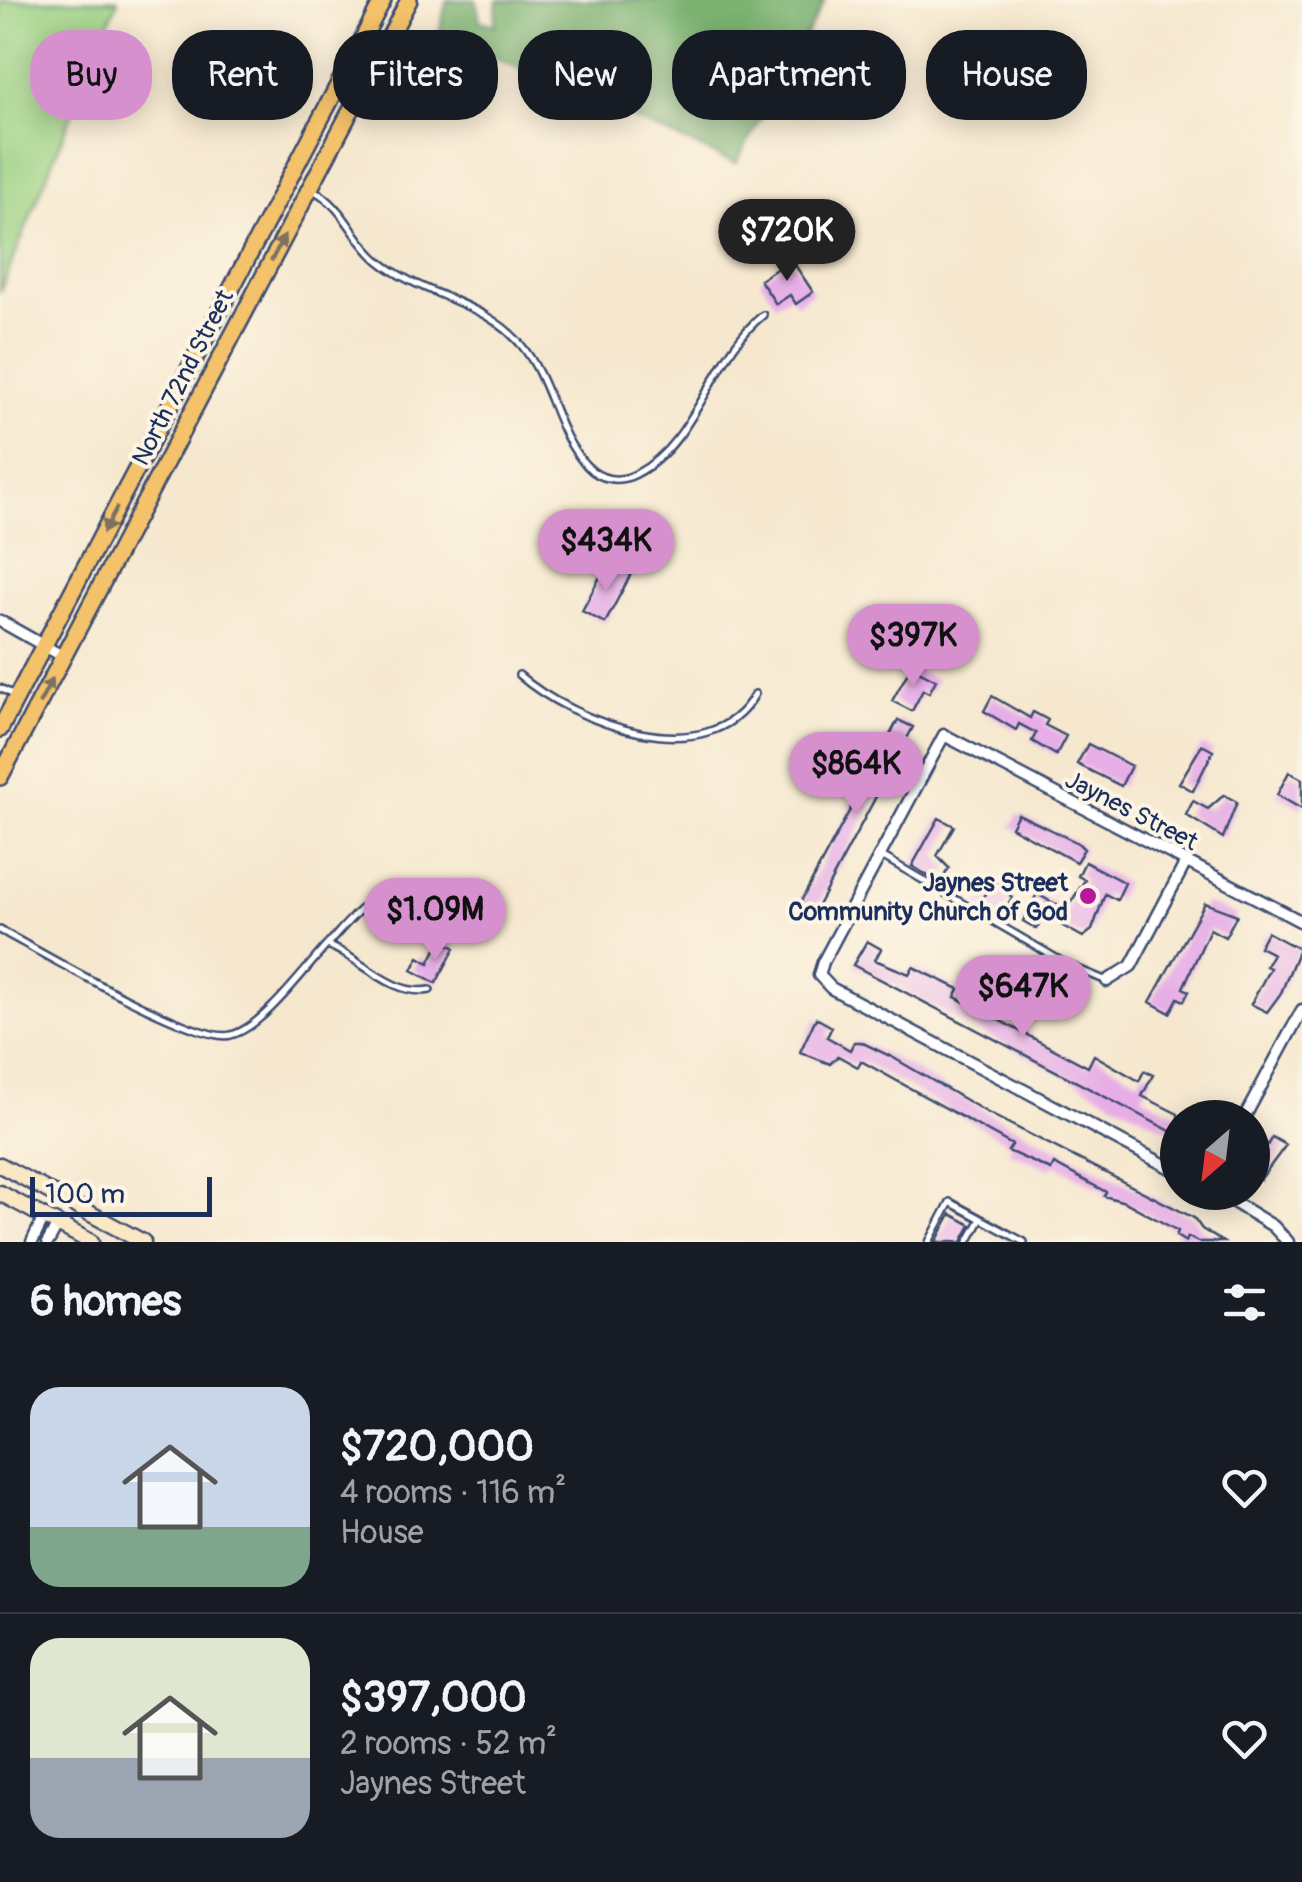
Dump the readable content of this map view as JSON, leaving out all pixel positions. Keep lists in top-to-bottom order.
{
  "streets": {
    "main road": ["North 72nd Street"],
    "street": ["Jaynes Street"]
  },
  "places": ["Jaynes Street Community Church of God"],
  "scale_bar": "100 m",
  "north": "bottom left",
  "page": {
    "chip": [
      "Buy",
      "Rent",
      "Filters",
      "New",
      "Apartment",
      "House"
    ],
    "price": [
      "$720K",
      "$434K",
      "$397K",
      "$864K",
      "$1.09M",
      "$647K"
    ],
    "scale": "100 m",
    "heading": "6 homes",
    "list": [
      {
        "name": "$720,000",
        "note": "4 rooms · 116 m² · House"
      },
      {
        "name": "$397,000",
        "note": "2 rooms · 52 m² · Jaynes Street"
      }
    ]
  }
}
